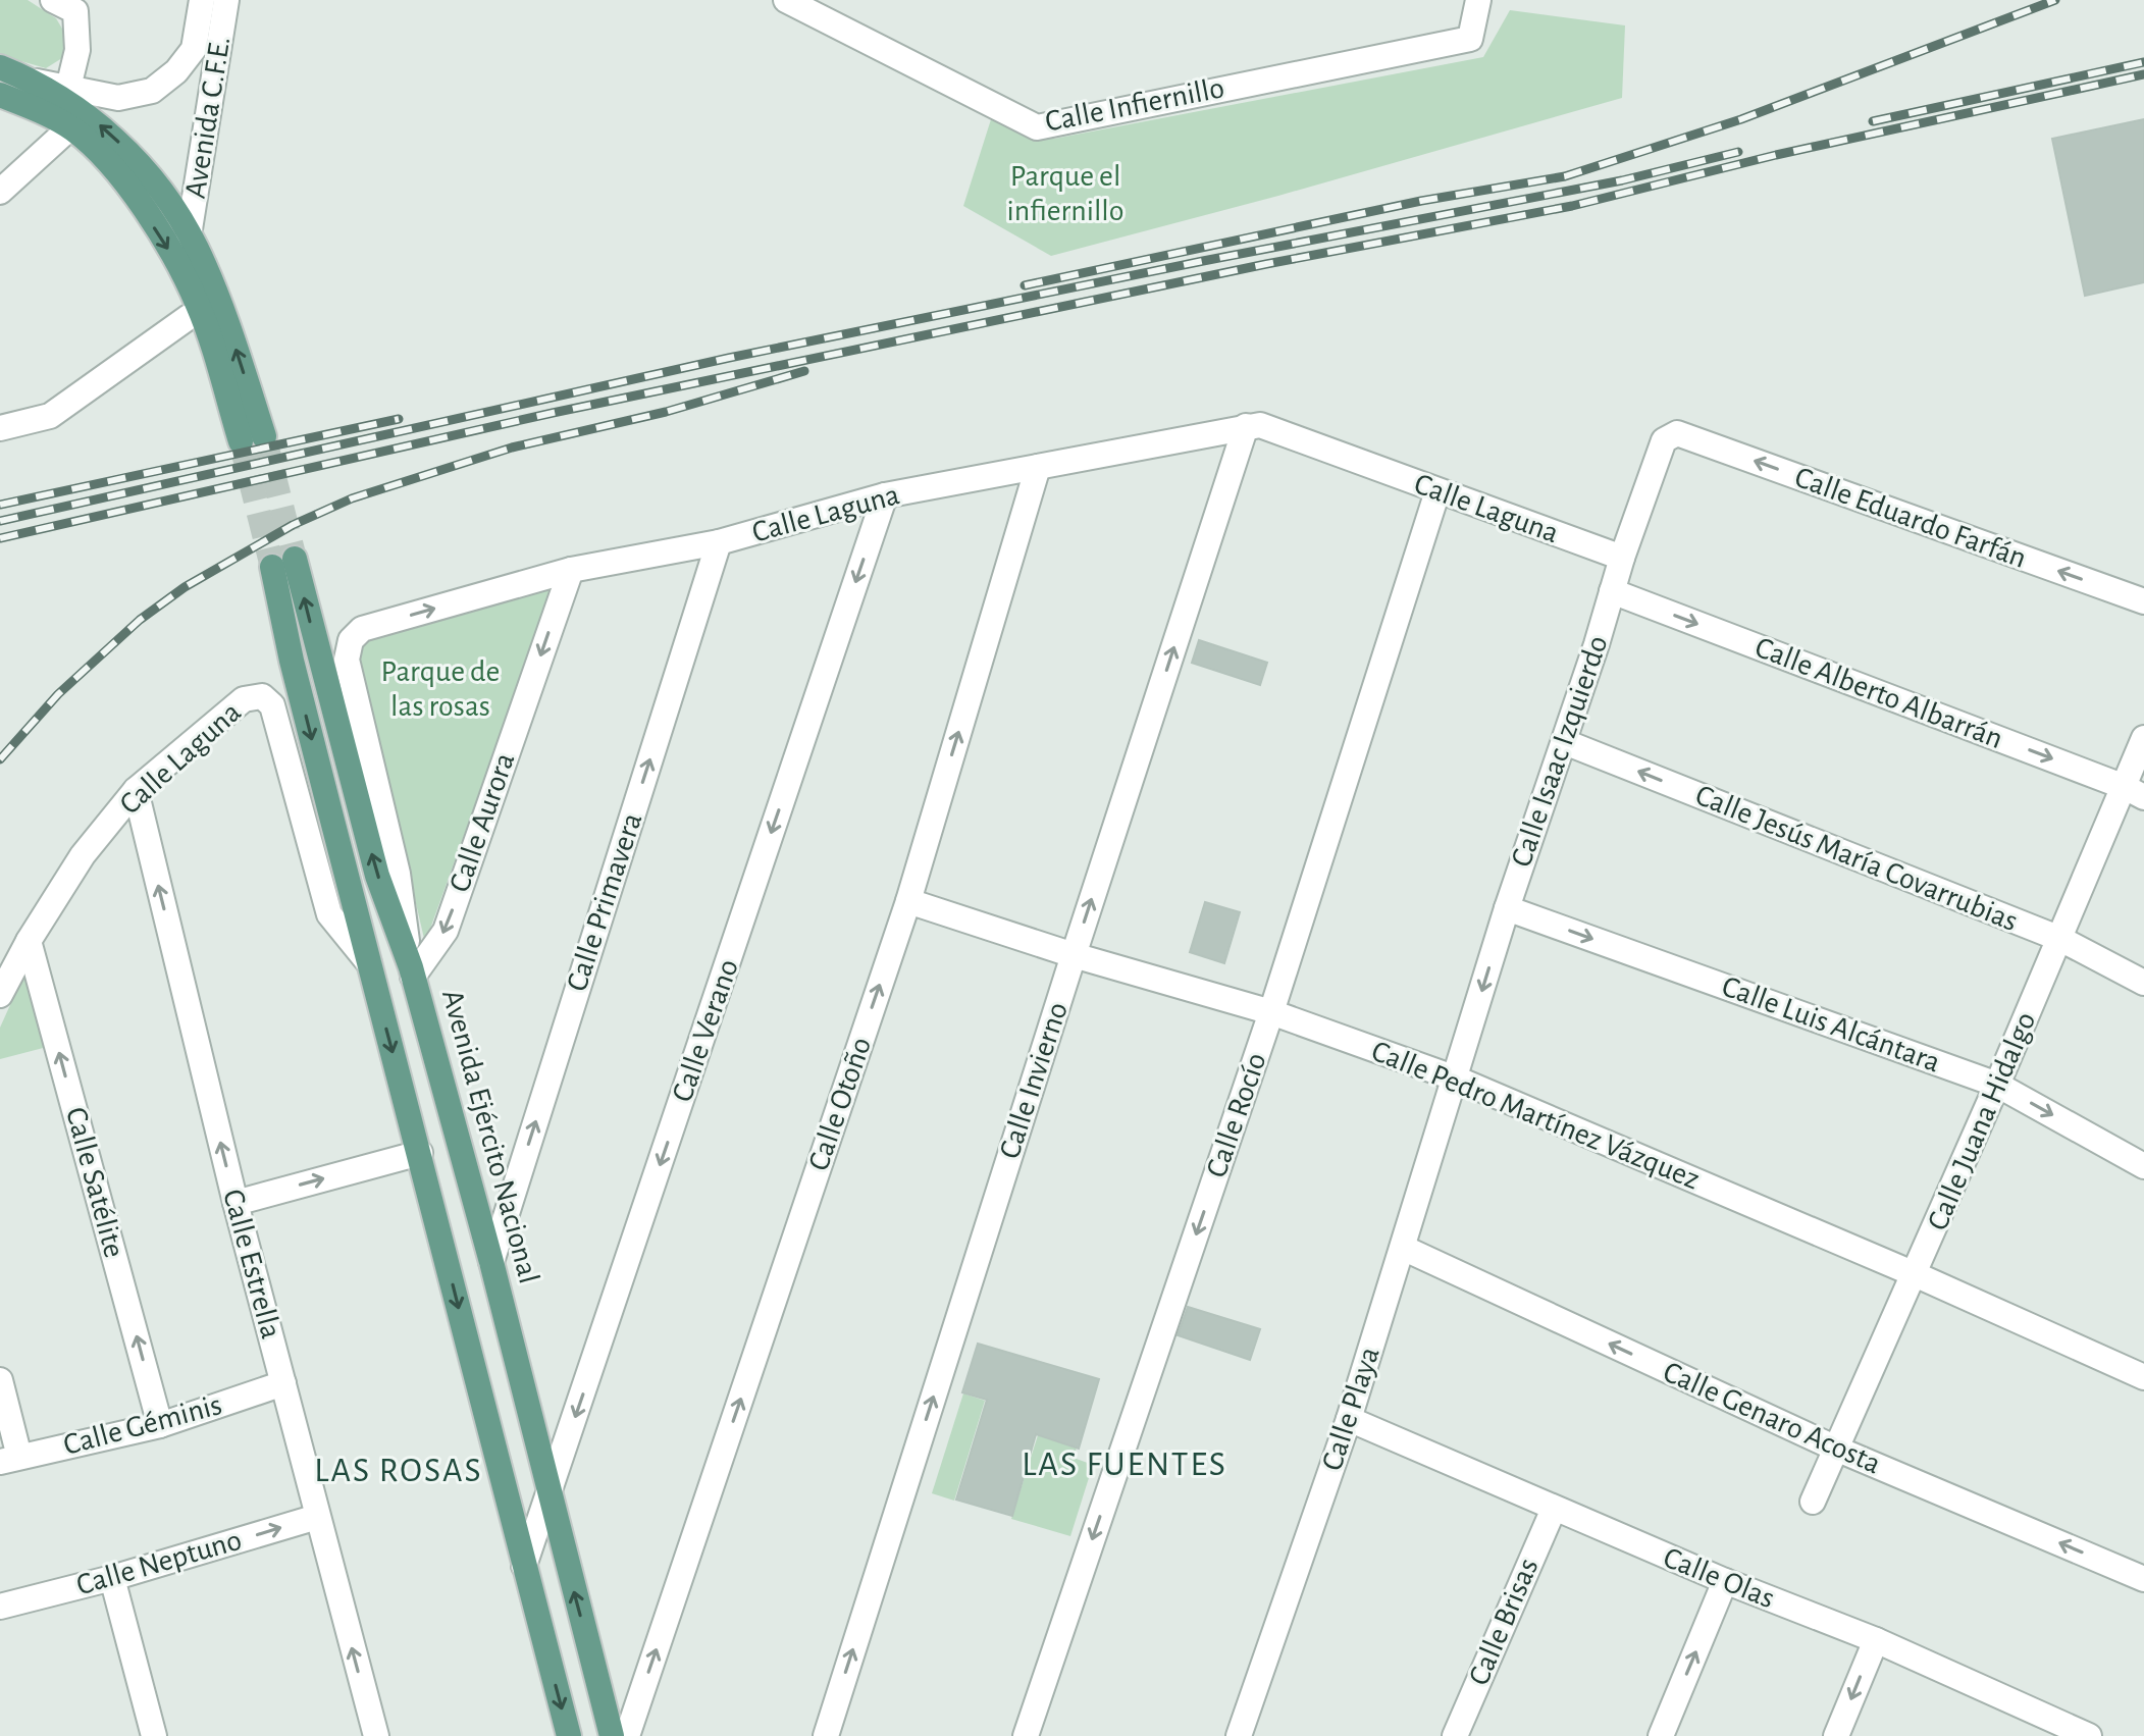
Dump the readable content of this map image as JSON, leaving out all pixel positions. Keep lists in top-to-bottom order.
{
  "streets": {
    "main road": ["Avenida Ejército Nacional"],
    "street": [
      "Calle Infiernillo",
      "Avenida C.F.E.",
      "Calle Laguna",
      "Calle Eduardo Farfán",
      "Calle Alberto Albarrán",
      "Calle Isaac Izquierdo",
      "Calle Aurora",
      "Calle Jesús María Covarrubias",
      "Calle Primavera",
      "Calle Luis Alcántara",
      "Calle Verano",
      "Calle Invierno",
      "Calle Otoño",
      "Calle Rocío",
      "Calle Pedro Martínez Vázquez",
      "Calle Juana Hidalgo",
      "Calle Satélite",
      "Calle Estrella",
      "Calle Playa",
      "Calle Genaro Acosta",
      "Calle Géminis",
      "Calle Neptuno",
      "Calle Olas",
      "Calle Brisas"
    ]
  },
  "crossings": [
    ["Calle Laguna", "Calle Isaac Izquierdo"],
    ["Calle Laguna", "Calle Aurora"],
    ["Calle Laguna", "Calle Primavera"],
    ["Calle Laguna", "Calle Verano"],
    ["Calle Laguna", "Calle Invierno"],
    ["Calle Laguna", "Calle Otoño"],
    ["Calle Laguna", "Calle Rocío"],
    ["Calle Laguna", "Avenida Ejército Nacional"],
    ["Calle Laguna", "Calle Satélite"],
    ["Calle Laguna", "Calle Estrella"],
    ["Calle Eduardo Farfán", "Calle Isaac Izquierdo"],
    ["Calle Alberto Albarrán", "Calle Isaac Izquierdo"],
    ["Calle Alberto Albarrán", "Calle Juana Hidalgo"],
    ["Calle Isaac Izquierdo", "Calle Jesús María Covarrubias"],
    ["Calle Isaac Izquierdo", "Calle Luis Alcántara"],
    ["Calle Isaac Izquierdo", "Calle Pedro Martínez Vázquez"],
    ["Calle Isaac Izquierdo", "Calle Playa"],
    ["Calle Aurora", "Avenida Ejército Nacional"],
    ["Calle Jesús María Covarrubias", "Calle Juana Hidalgo"],
    ["Calle Primavera", "Avenida Ejército Nacional"],
    ["Calle Luis Alcántara", "Calle Juana Hidalgo"],
    ["Calle Verano", "Avenida Ejército Nacional"],
    ["Calle Invierno", "Calle Pedro Martínez Vázquez"],
    ["Calle Otoño", "Calle Pedro Martínez Vázquez"],
    ["Calle Rocío", "Calle Pedro Martínez Vázquez"],
    ["Calle Pedro Martínez Vázquez", "Calle Juana Hidalgo"],
    ["Calle Pedro Martínez Vázquez", "Calle Playa"],
    ["Calle Juana Hidalgo", "Calle Genaro Acosta"],
    ["Calle Satélite", "Calle Géminis"],
    ["Calle Estrella", "Calle Géminis"],
    ["Calle Estrella", "Calle Neptuno"],
    ["Calle Playa", "Calle Genaro Acosta"],
    ["Calle Playa", "Calle Olas"],
    ["Calle Olas", "Calle Brisas"]
  ],
  "one_way": [
    "Calle Eduardo Farfán",
    "Calle Alberto Albarrán",
    "Calle Aurora",
    "Calle Jesús María Covarrubias",
    "Calle Primavera",
    "Calle Luis Alcántara",
    "Calle Verano",
    "Calle Invierno",
    "Calle Otoño",
    "Calle Rocío",
    "Calle Satélite",
    "Calle Estrella",
    "Calle Genaro Acosta",
    "Calle Neptuno"
  ],
  "districts": ["LAS FUENTES", "LAS ROSAS"],
  "parks": ["Parque el infiernillo", "Parque de las rosas"]
}
